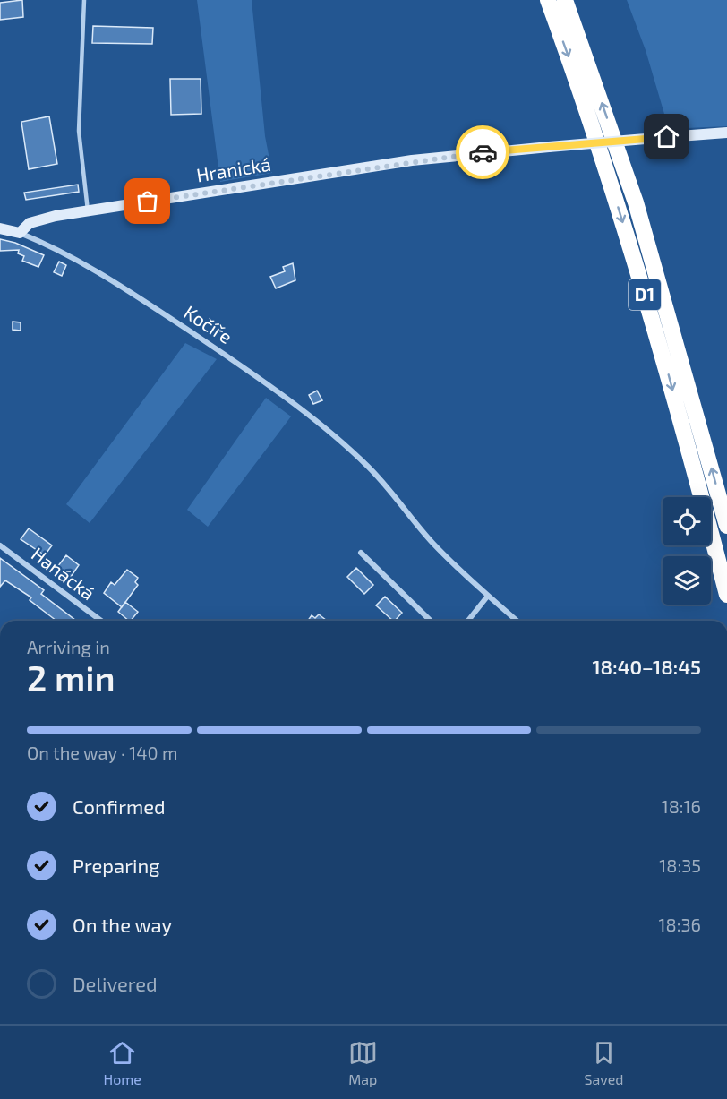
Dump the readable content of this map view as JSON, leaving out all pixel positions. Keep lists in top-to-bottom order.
{
  "streets": {
    "highway": ["D1"],
    "main road": ["Hranická"],
    "street": ["Kočíře", "Hanácká"]
  },
  "crossings": [
    ["Hranická", "Kočíře"]
  ],
  "page": {
    "heading": ["2 min", "Arriving in", "18:40–18:45"],
    "bar": "On the way · 140 m",
    "list": [
      ["Confirmed", "18:16"],
      ["Preparing", "18:35"],
      ["On the way", "18:36"],
      "Delivered"
    ],
    "tabs": ["Home", "Map", "Saved"]
  }
}
